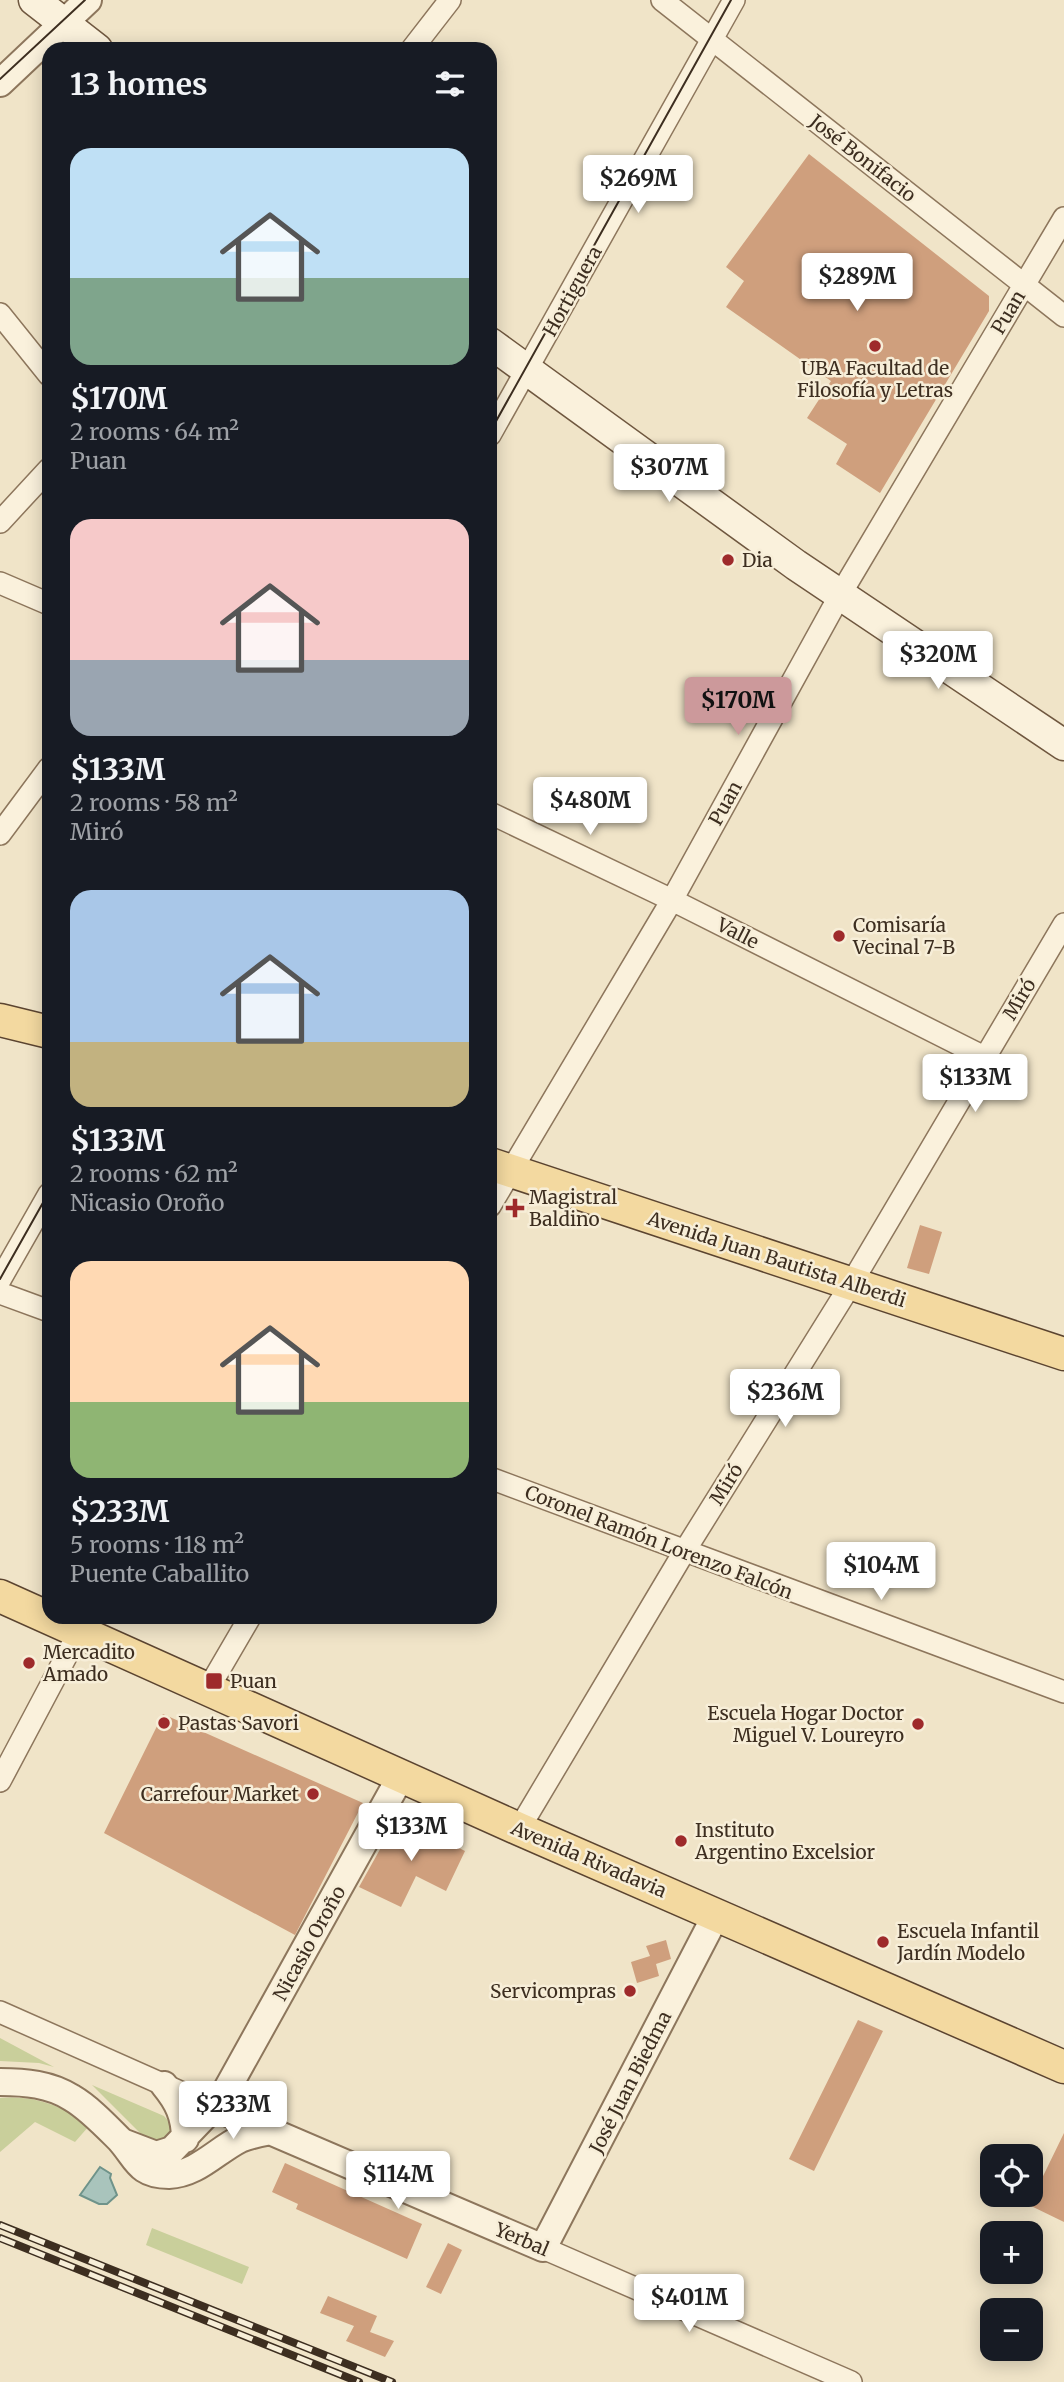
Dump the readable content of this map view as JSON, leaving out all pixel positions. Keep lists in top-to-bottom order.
{
  "streets": {
    "main road": ["Avenida Juan Bautista Alberdi", "Avenida Rivadavia"],
    "street": [
      "José Bonifacio",
      "Hortiguera",
      "Puan",
      "Valle",
      "Miró",
      "Coronel Ramón Lorenzo Falcón",
      "Nicasio Oroño",
      "José Juan Biedma",
      "Yerbal"
    ]
  },
  "crossings": [
    ["José Bonifacio", "Hortiguera"],
    ["José Bonifacio", "Puan"],
    ["Puan", "Valle"],
    ["Puan", "Avenida Juan Bautista Alberdi"],
    ["Valle", "Miró"],
    ["Miró", "Avenida Juan Bautista Alberdi"],
    ["Miró", "Coronel Ramón Lorenzo Falcón"],
    ["Miró", "Avenida Rivadavia"],
    ["Avenida Rivadavia", "Nicasio Oroño"],
    ["Avenida Rivadavia", "José Juan Biedma"],
    ["Nicasio Oroño", "Yerbal"],
    ["José Juan Biedma", "Yerbal"]
  ],
  "places": {
    "other": [
      "UBA Facultad de Filosofía y Letras",
      "Dia",
      "Comisaría Vecinal 7-B",
      "Mercadito Amado",
      "Pastas Savori",
      "Escuela Hogar Doctor Miguel V. Loureyro",
      "Carrefour Market",
      "Instituto Argentino Excelsior",
      "Escuela Infantil Jardín Modelo",
      "Servicompras"
    ],
    "health": ["Magistral Baldino"],
    "transit": ["Puan"]
  },
  "page": {
    "heading": "13 homes",
    "list": [
      {
        "name": "$170M",
        "note": "2 rooms · 64 m² · Puan"
      },
      {
        "name": "$133M",
        "note": "2 rooms · 58 m² · Miró"
      },
      {
        "name": "$133M",
        "note": "2 rooms · 62 m² · Nicasio Oroño"
      },
      {
        "name": "$233M",
        "note": "5 rooms · 118 m² · Puente Caballito"
      }
    ],
    "price": [
      "$269M",
      "$289M",
      "$307M",
      "$320M",
      "$170M",
      "$480M",
      "$133M",
      "$236M",
      "$104M",
      "$133M",
      "$233M",
      "$114M",
      "$401M"
    ],
    "map_buttons": ["+", "−"]
  }
}
